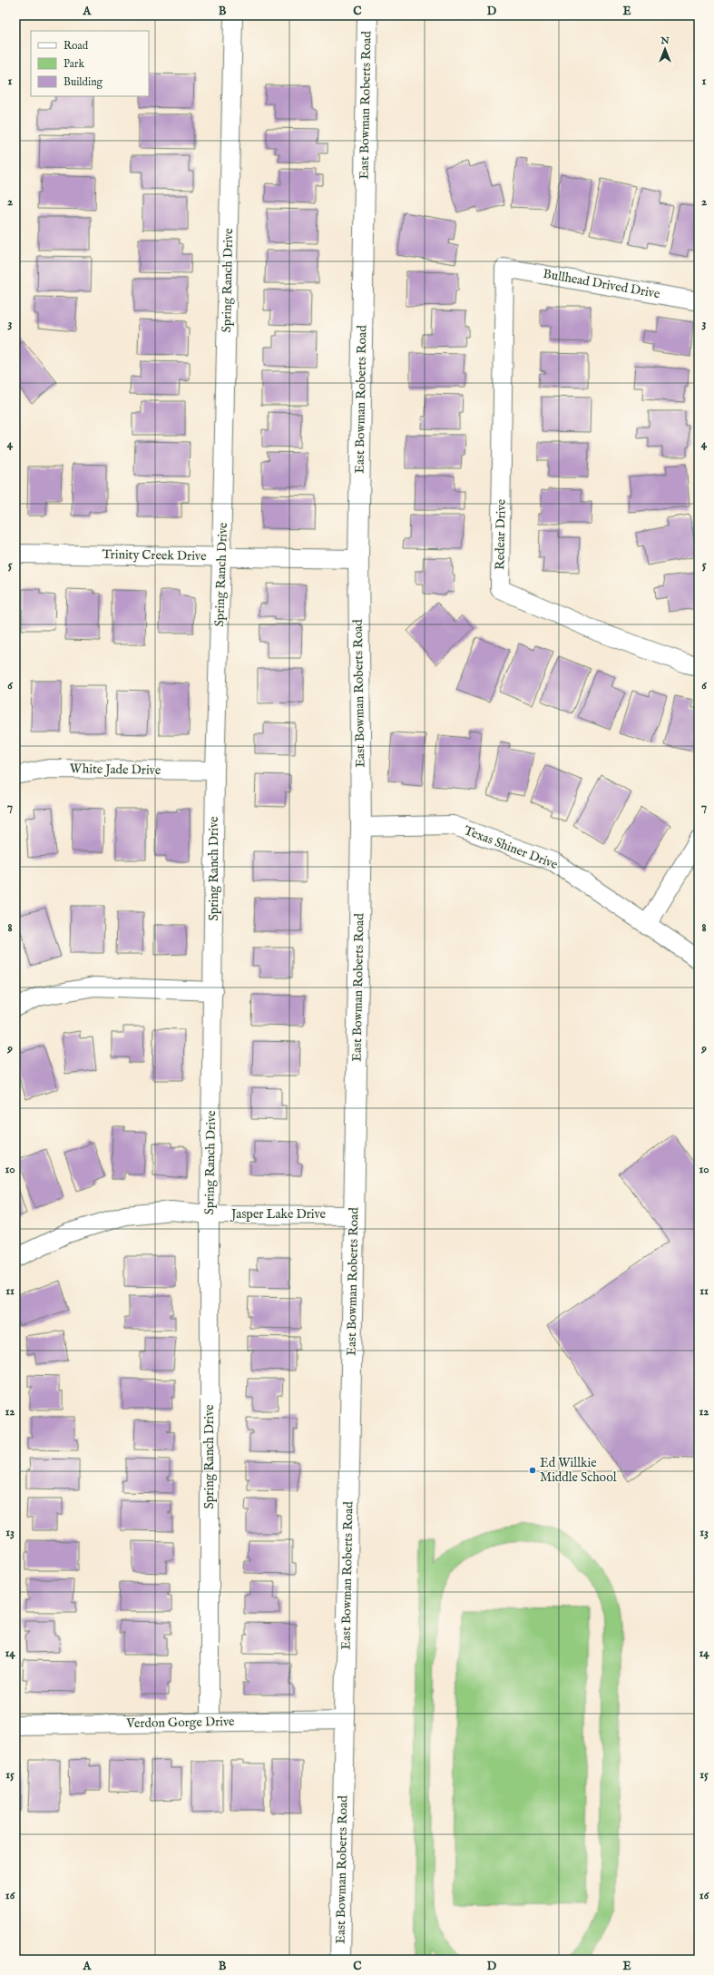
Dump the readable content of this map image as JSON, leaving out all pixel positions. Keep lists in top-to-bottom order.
{
  "streets": {
    "street": [
      "East Bowman Roberts Road",
      "Spring Ranch Drive",
      "Bullhead Drived Drive",
      "Redear Drive",
      "Trinity Creek Drive",
      "White Jade Drive",
      "Texas Shiner Drive",
      "Jasper Lake Drive",
      "Verdon Gorge Drive"
    ]
  },
  "crossings": [
    ["East Bowman Roberts Road", "Trinity Creek Drive"],
    ["East Bowman Roberts Road", "Texas Shiner Drive"],
    ["East Bowman Roberts Road", "Jasper Lake Drive"],
    ["East Bowman Roberts Road", "Verdon Gorge Drive"],
    ["Spring Ranch Drive", "Trinity Creek Drive"],
    ["Spring Ranch Drive", "White Jade Drive"],
    ["Spring Ranch Drive", "Jasper Lake Drive"],
    ["Spring Ranch Drive", "Verdon Gorge Drive"],
    ["Bullhead Drived Drive", "Redear Drive"]
  ],
  "places": ["Ed Willkie Middle School"],
  "legend": ["Road", "Park", "Building"],
  "north": "top",
  "grid": {
    "columns": [
      "A",
      "B",
      "C",
      "D",
      "E"
    ],
    "rows": [
      "1",
      "2",
      "3",
      "4",
      "5",
      "6",
      "7",
      "8",
      "9",
      "10",
      "11",
      "12",
      "13",
      "14",
      "15",
      "16"
    ]
  }
}
